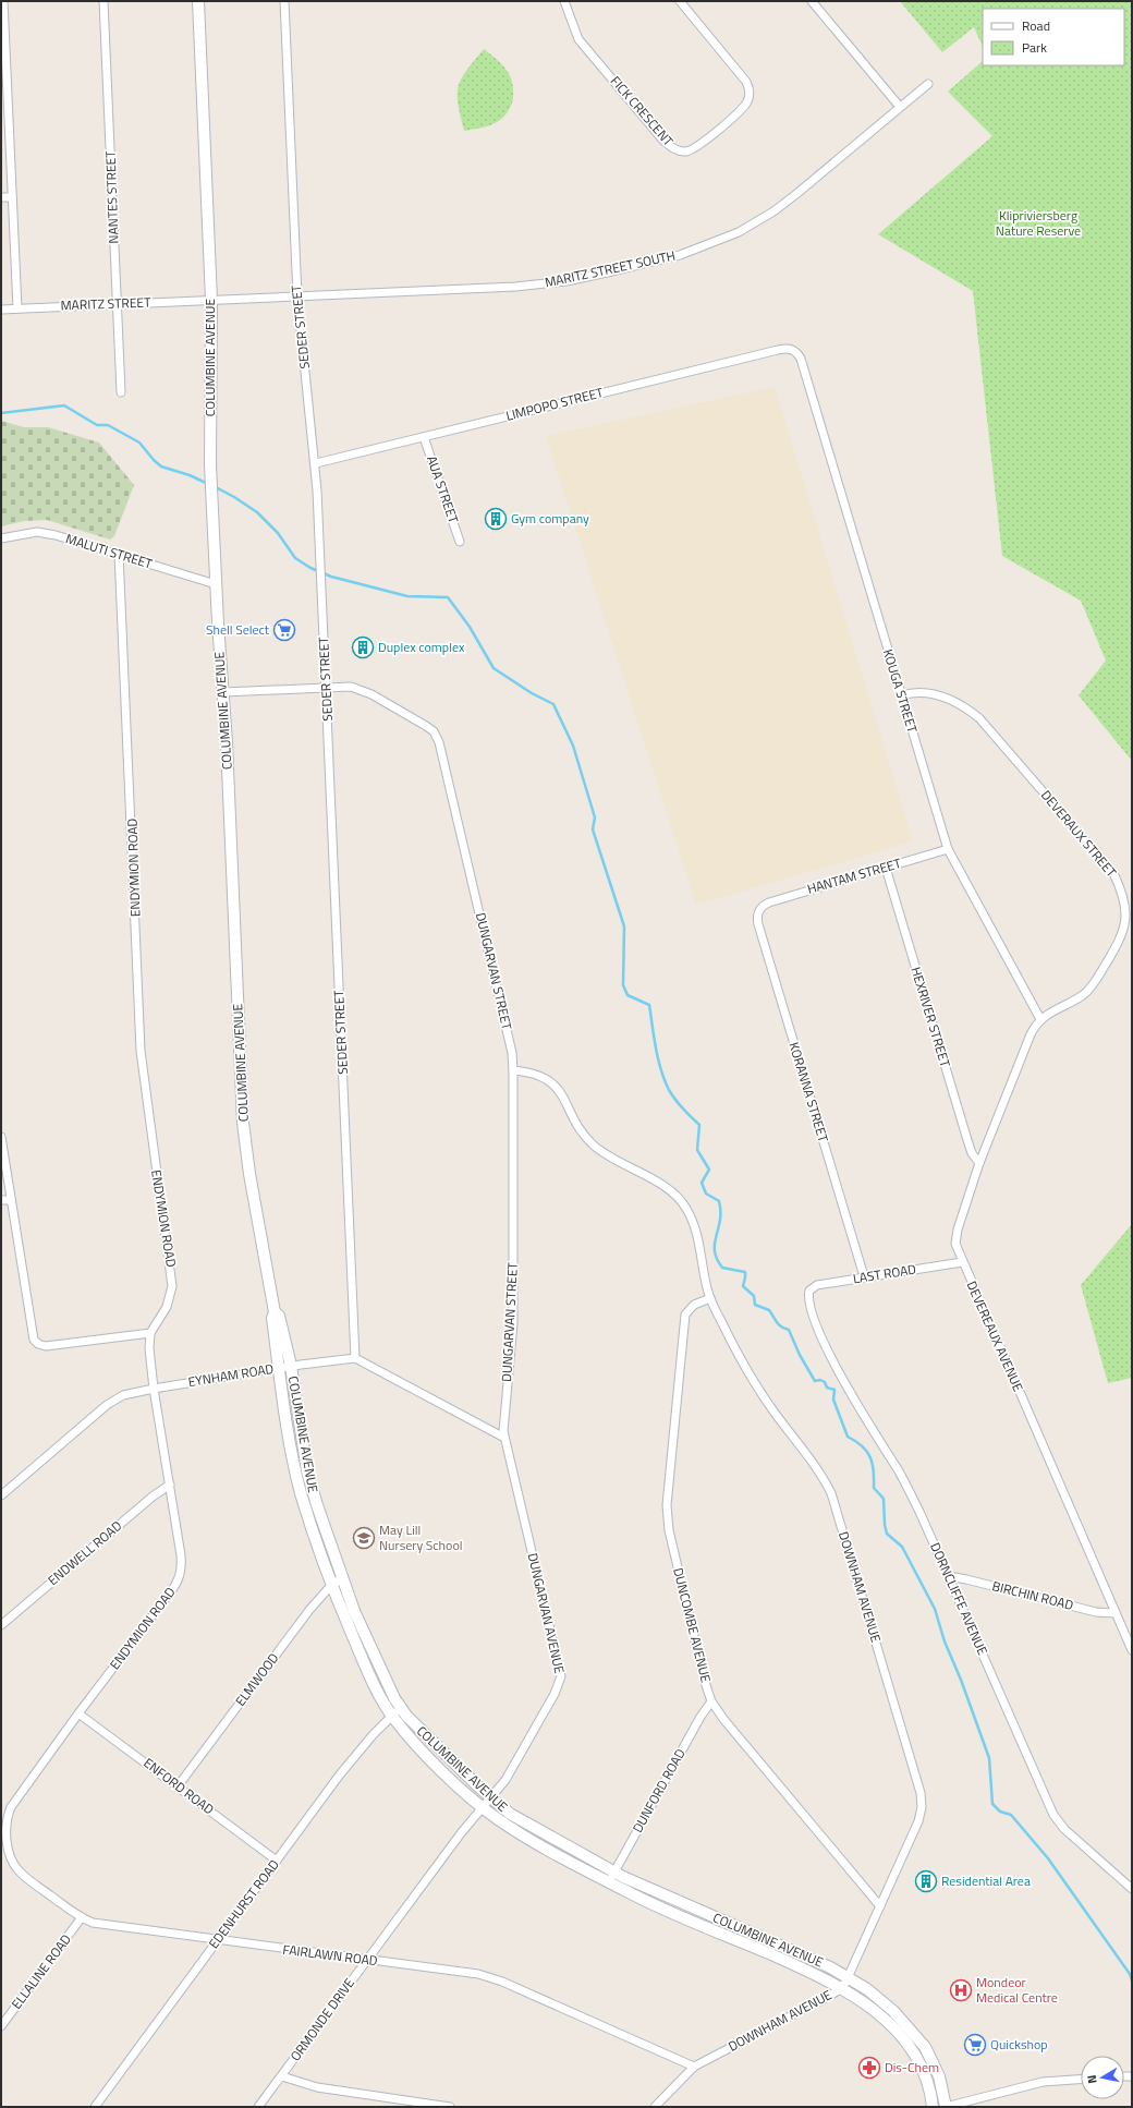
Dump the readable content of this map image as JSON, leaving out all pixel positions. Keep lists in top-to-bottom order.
{
  "streets": {
    "main road": ["COLUMBINE AVENUE"],
    "street": [
      "FICK CRESCENT",
      "NANTES STREET",
      "MARITZ STREET SOUTH",
      "MARITZ STREET",
      "SEDER STREET",
      "LIMPOPO STREET",
      "AUA STREET",
      "MALUTI STREET",
      "KOUGA STREET",
      "DEVERAUX STREET",
      "ENDYMION ROAD",
      "HANTAM STREET",
      "DUNGARVAN STREET",
      "HEXRIVER STREET",
      "KORANNA STREET",
      "LAST ROAD",
      "DEVEREAUX AVENUE",
      "EYNHAM ROAD",
      "ENDWELL ROAD",
      "DOWNHAM AVENUE",
      "BIRCHIN ROAD",
      "DORNCLIFFE AVENUE",
      "DUNGARVAN AVENUE",
      "DUNCOMBE AVENUE",
      "ELMWOOD",
      "ENFORD ROAD",
      "DUNFORD ROAD",
      "EDENHURST ROAD",
      "FAIRLAWN ROAD",
      "ELLALINE ROAD",
      "ORMONDE DRIVE"
    ]
  },
  "crossings": [
    ["NANTES STREET", "MARITZ STREET"],
    ["MARITZ STREET SOUTH", "MARITZ STREET"],
    ["MARITZ STREET SOUTH", "SEDER STREET"],
    ["MARITZ STREET SOUTH", "COLUMBINE AVENUE"],
    ["MARITZ STREET", "COLUMBINE AVENUE"],
    ["SEDER STREET", "LIMPOPO STREET"],
    ["SEDER STREET", "DUNGARVAN STREET"],
    ["SEDER STREET", "EYNHAM ROAD"],
    ["COLUMBINE AVENUE", "MALUTI STREET"],
    ["COLUMBINE AVENUE", "DUNGARVAN STREET"],
    ["COLUMBINE AVENUE", "EYNHAM ROAD"],
    ["COLUMBINE AVENUE", "DOWNHAM AVENUE"],
    ["COLUMBINE AVENUE", "DUNGARVAN AVENUE"],
    ["COLUMBINE AVENUE", "ELMWOOD"],
    ["COLUMBINE AVENUE", "DUNFORD ROAD"],
    ["COLUMBINE AVENUE", "EDENHURST ROAD"],
    ["COLUMBINE AVENUE", "ORMONDE DRIVE"],
    ["LIMPOPO STREET", "AUA STREET"],
    ["LIMPOPO STREET", "KOUGA STREET"],
    ["MALUTI STREET", "ENDYMION ROAD"],
    ["KOUGA STREET", "DEVERAUX STREET"],
    ["KOUGA STREET", "HANTAM STREET"],
    ["KOUGA STREET", "DEVEREAUX AVENUE"],
    ["DEVERAUX STREET", "DEVEREAUX AVENUE"],
    ["ENDYMION ROAD", "EYNHAM ROAD"],
    ["ENDYMION ROAD", "ENDWELL ROAD"],
    ["ENDYMION ROAD", "ENFORD ROAD"],
    ["ENDYMION ROAD", "FAIRLAWN ROAD"],
    ["HANTAM STREET", "HEXRIVER STREET"],
    ["HANTAM STREET", "KORANNA STREET"],
    ["DUNGARVAN STREET", "DOWNHAM AVENUE"],
    ["DUNGARVAN STREET", "DUNGARVAN AVENUE"],
    ["HEXRIVER STREET", "DEVEREAUX AVENUE"],
    ["KORANNA STREET", "LAST ROAD"],
    ["LAST ROAD", "DEVEREAUX AVENUE"],
    ["LAST ROAD", "DORNCLIFFE AVENUE"],
    ["DEVEREAUX AVENUE", "BIRCHIN ROAD"],
    ["DOWNHAM AVENUE", "DUNCOMBE AVENUE"],
    ["DOWNHAM AVENUE", "FAIRLAWN ROAD"],
    ["BIRCHIN ROAD", "DORNCLIFFE AVENUE"],
    ["DUNGARVAN AVENUE", "ORMONDE DRIVE"],
    ["DUNCOMBE AVENUE", "DUNFORD ROAD"],
    ["ELMWOOD", "ENFORD ROAD"],
    ["ENFORD ROAD", "EDENHURST ROAD"],
    ["EDENHURST ROAD", "FAIRLAWN ROAD"],
    ["FAIRLAWN ROAD", "ELLALINE ROAD"],
    ["FAIRLAWN ROAD", "ORMONDE DRIVE"]
  ],
  "parks": ["Klipriviersberg Nature Reserve"],
  "places": {
    "building": ["Gym company", "Duplex complex", "Residential Area"],
    "supermarket": ["Shell Select", "Quickshop"],
    "school or university": ["May Lill Nursery School"],
    "hospital": ["Mondeor Medical Centre"],
    "pharmacy": ["Dis-Chem"]
  },
  "legend": ["Road", "Park"],
  "north": "left"
}
